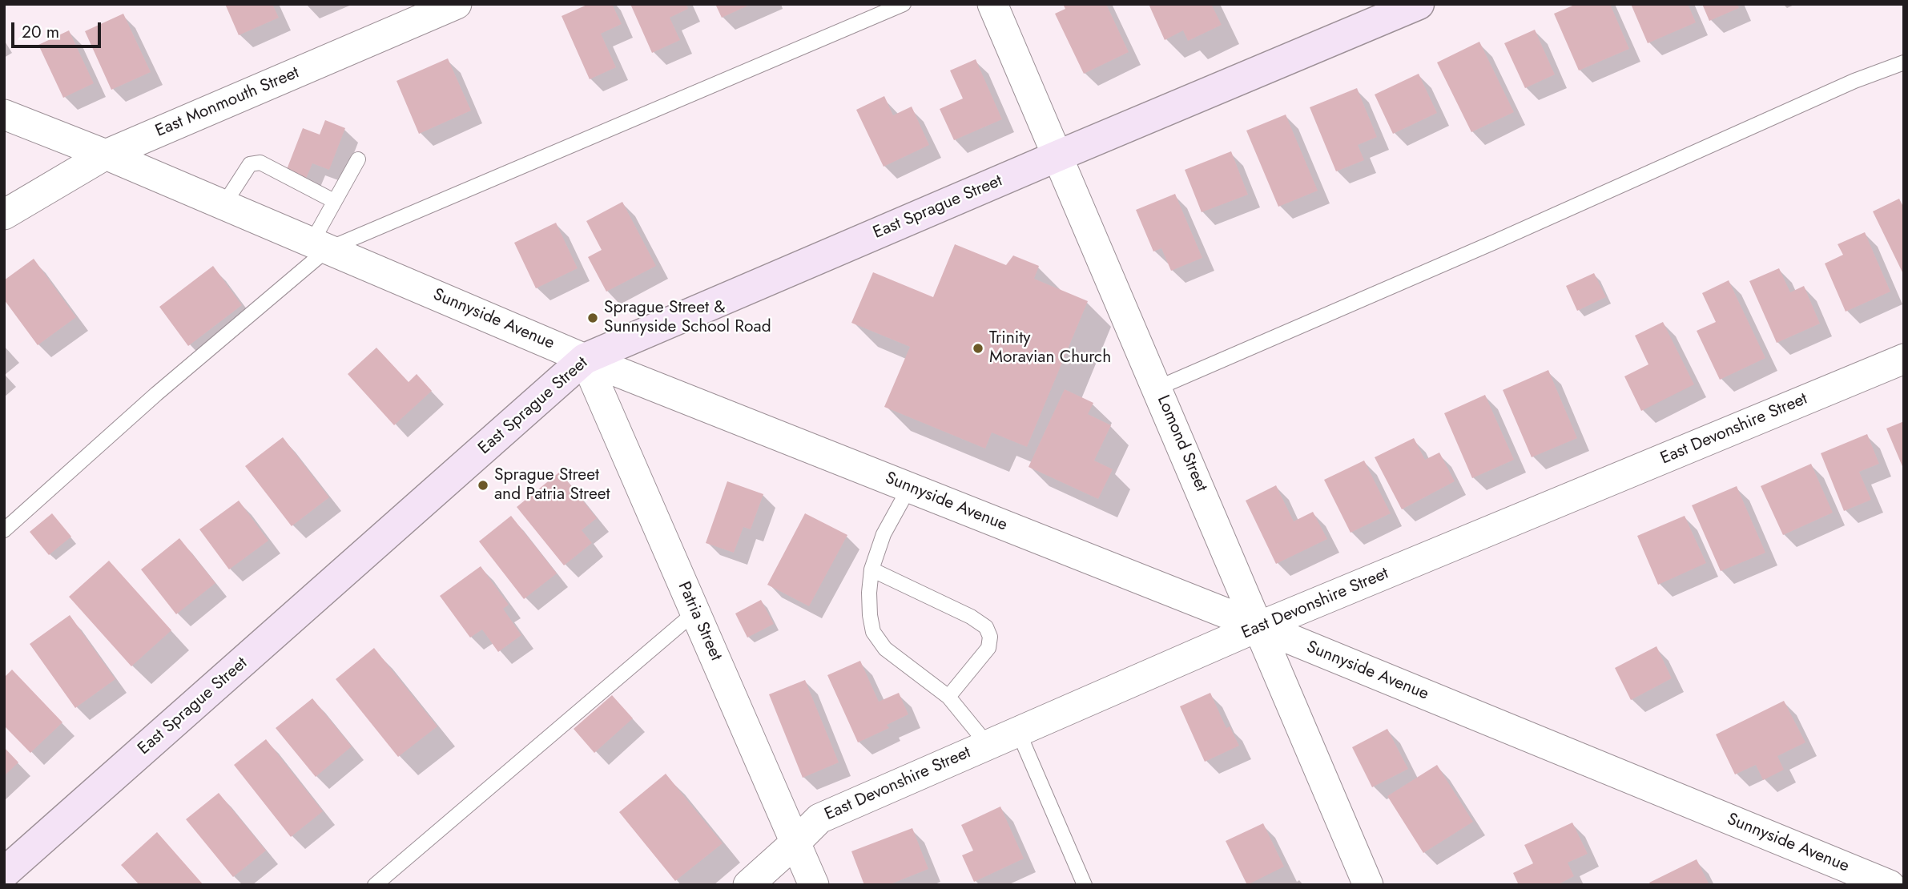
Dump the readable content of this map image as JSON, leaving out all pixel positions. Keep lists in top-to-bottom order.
{
  "streets": {
    "main road": ["East Sprague Street"],
    "street": [
      "East Monmouth Street",
      "Sunnyside Avenue",
      "East Devonshire Street",
      "Lomond Street",
      "Patria Street"
    ]
  },
  "crossings": [
    ["East Monmouth Street", "Sunnyside Avenue"],
    ["East Sprague Street", "Sunnyside Avenue"],
    ["East Sprague Street", "Lomond Street"],
    ["East Sprague Street", "Patria Street"],
    ["Sunnyside Avenue", "East Devonshire Street"],
    ["Sunnyside Avenue", "Lomond Street"],
    ["Sunnyside Avenue", "Patria Street"],
    ["East Devonshire Street", "Lomond Street"],
    ["East Devonshire Street", "Patria Street"]
  ],
  "places": ["Sprague Street & Sunnyside School Road", "Trinity Moravian Church", "Sprague Street and Patria Street"],
  "scale_bar": "20 m"
}
